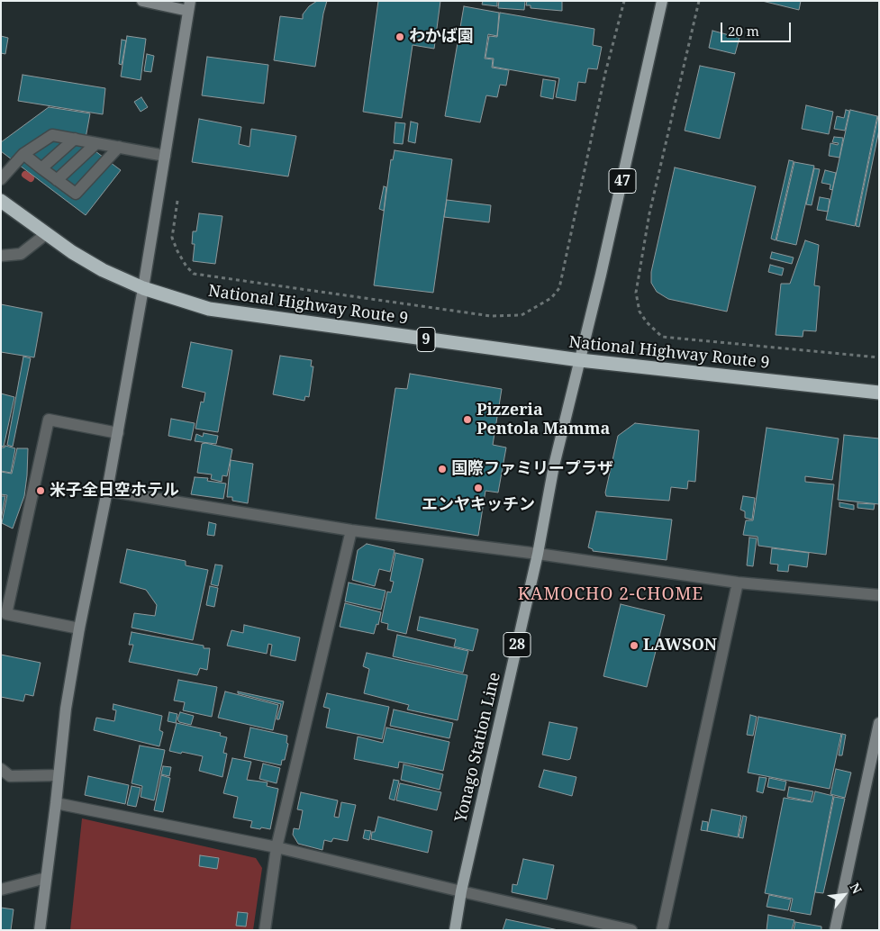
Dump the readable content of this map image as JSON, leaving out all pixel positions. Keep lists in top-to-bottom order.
{
  "streets": {
    "highway": ["National Highway Route 9", "9"],
    "main road": ["47", "28", "Yonago Station Line"]
  },
  "crossings": [
    ["47", "National Highway Route 9"],
    ["47", "Yonago Station Line"],
    ["National Highway Route 9", "Yonago Station Line"]
  ],
  "districts": ["KAMOCHO 2-CHOME"],
  "places": [
    "わかば園",
    "Pizzeria Pentola Mamma",
    "国際ファミリープラザ",
    "エンヤキッチン",
    "米子全日空ホテル",
    "LAWSON"
  ],
  "scale_bar": "20 m",
  "north": "top right"
}
